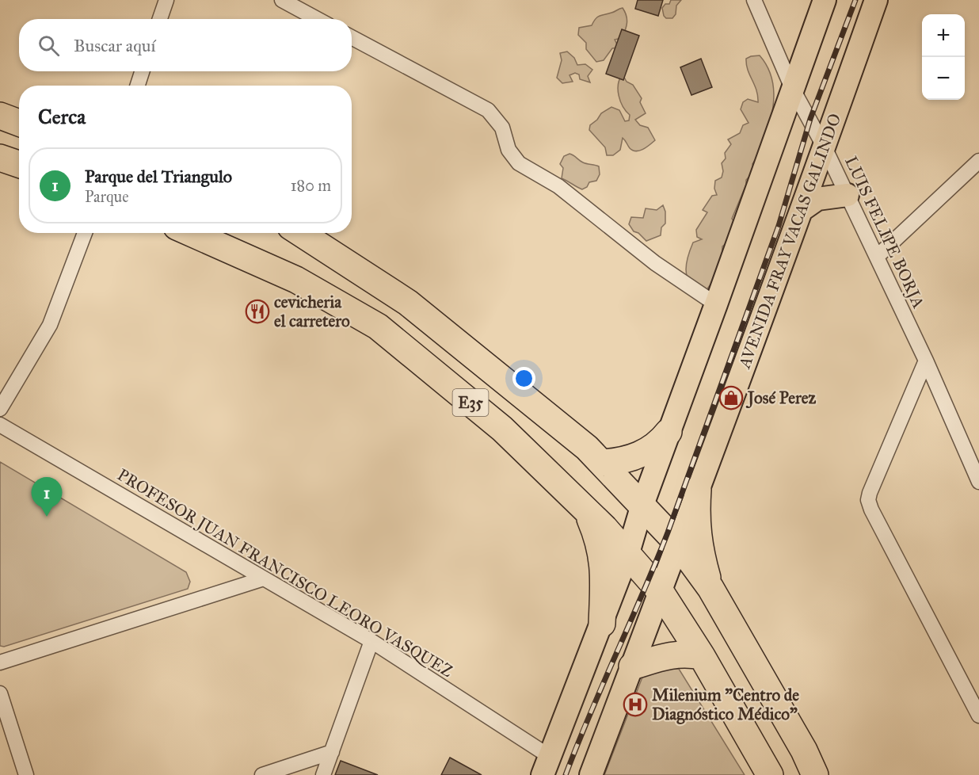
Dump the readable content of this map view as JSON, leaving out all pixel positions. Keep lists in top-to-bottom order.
{
  "streets": {
    "highway": ["E35"],
    "main road": ["AVENIDA FRAY VACAS GALINDO"],
    "street": ["LUIS FELIPE BORJA", "PROFESOR JUAN FRANCISCO LEORO VASQUEZ"]
  },
  "crossings": [
    ["LUIS FELIPE BORJA", "AVENIDA FRAY VACAS GALINDO"],
    ["AVENIDA FRAY VACAS GALINDO", "E35"]
  ],
  "places": {
    "restaurant": ["cevicheria el carretero"],
    "shop": ["José Perez"],
    "hospital": ["Milenium \"Centro de Diagnóstico Médico\""]
  },
  "page": {
    "map_buttons": ["+", "−"],
    "search": "Buscar aquí",
    "heading": "Cerca",
    "list": [
      {
        "mark": "1",
        "name": "Parque del Triangulo",
        "note": "Parque",
        "value": "180 m"
      }
    ],
    "pins": "1"
  }
}
